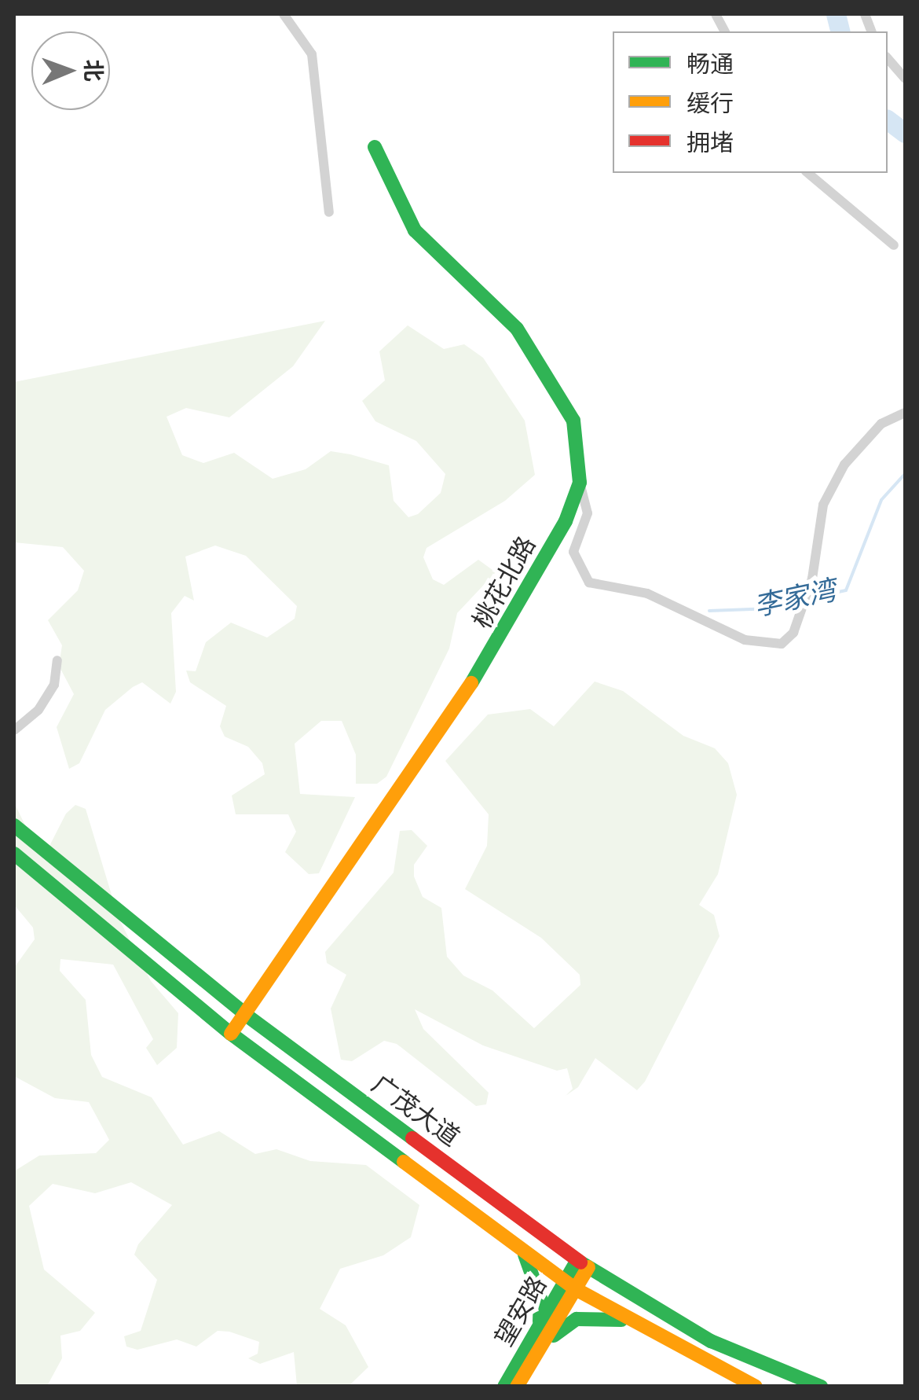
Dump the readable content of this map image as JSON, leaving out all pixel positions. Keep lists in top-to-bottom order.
{
  "streets": {
    "main road": ["桃花北路", "广茂大道", "望安路"]
  },
  "crossings": [
    ["桃花北路", "广茂大道"],
    ["广茂大道", "望安路"]
  ],
  "water": ["李家湾"],
  "legend": ["畅通", "缓行", "拥堵"],
  "north": "right"
}
